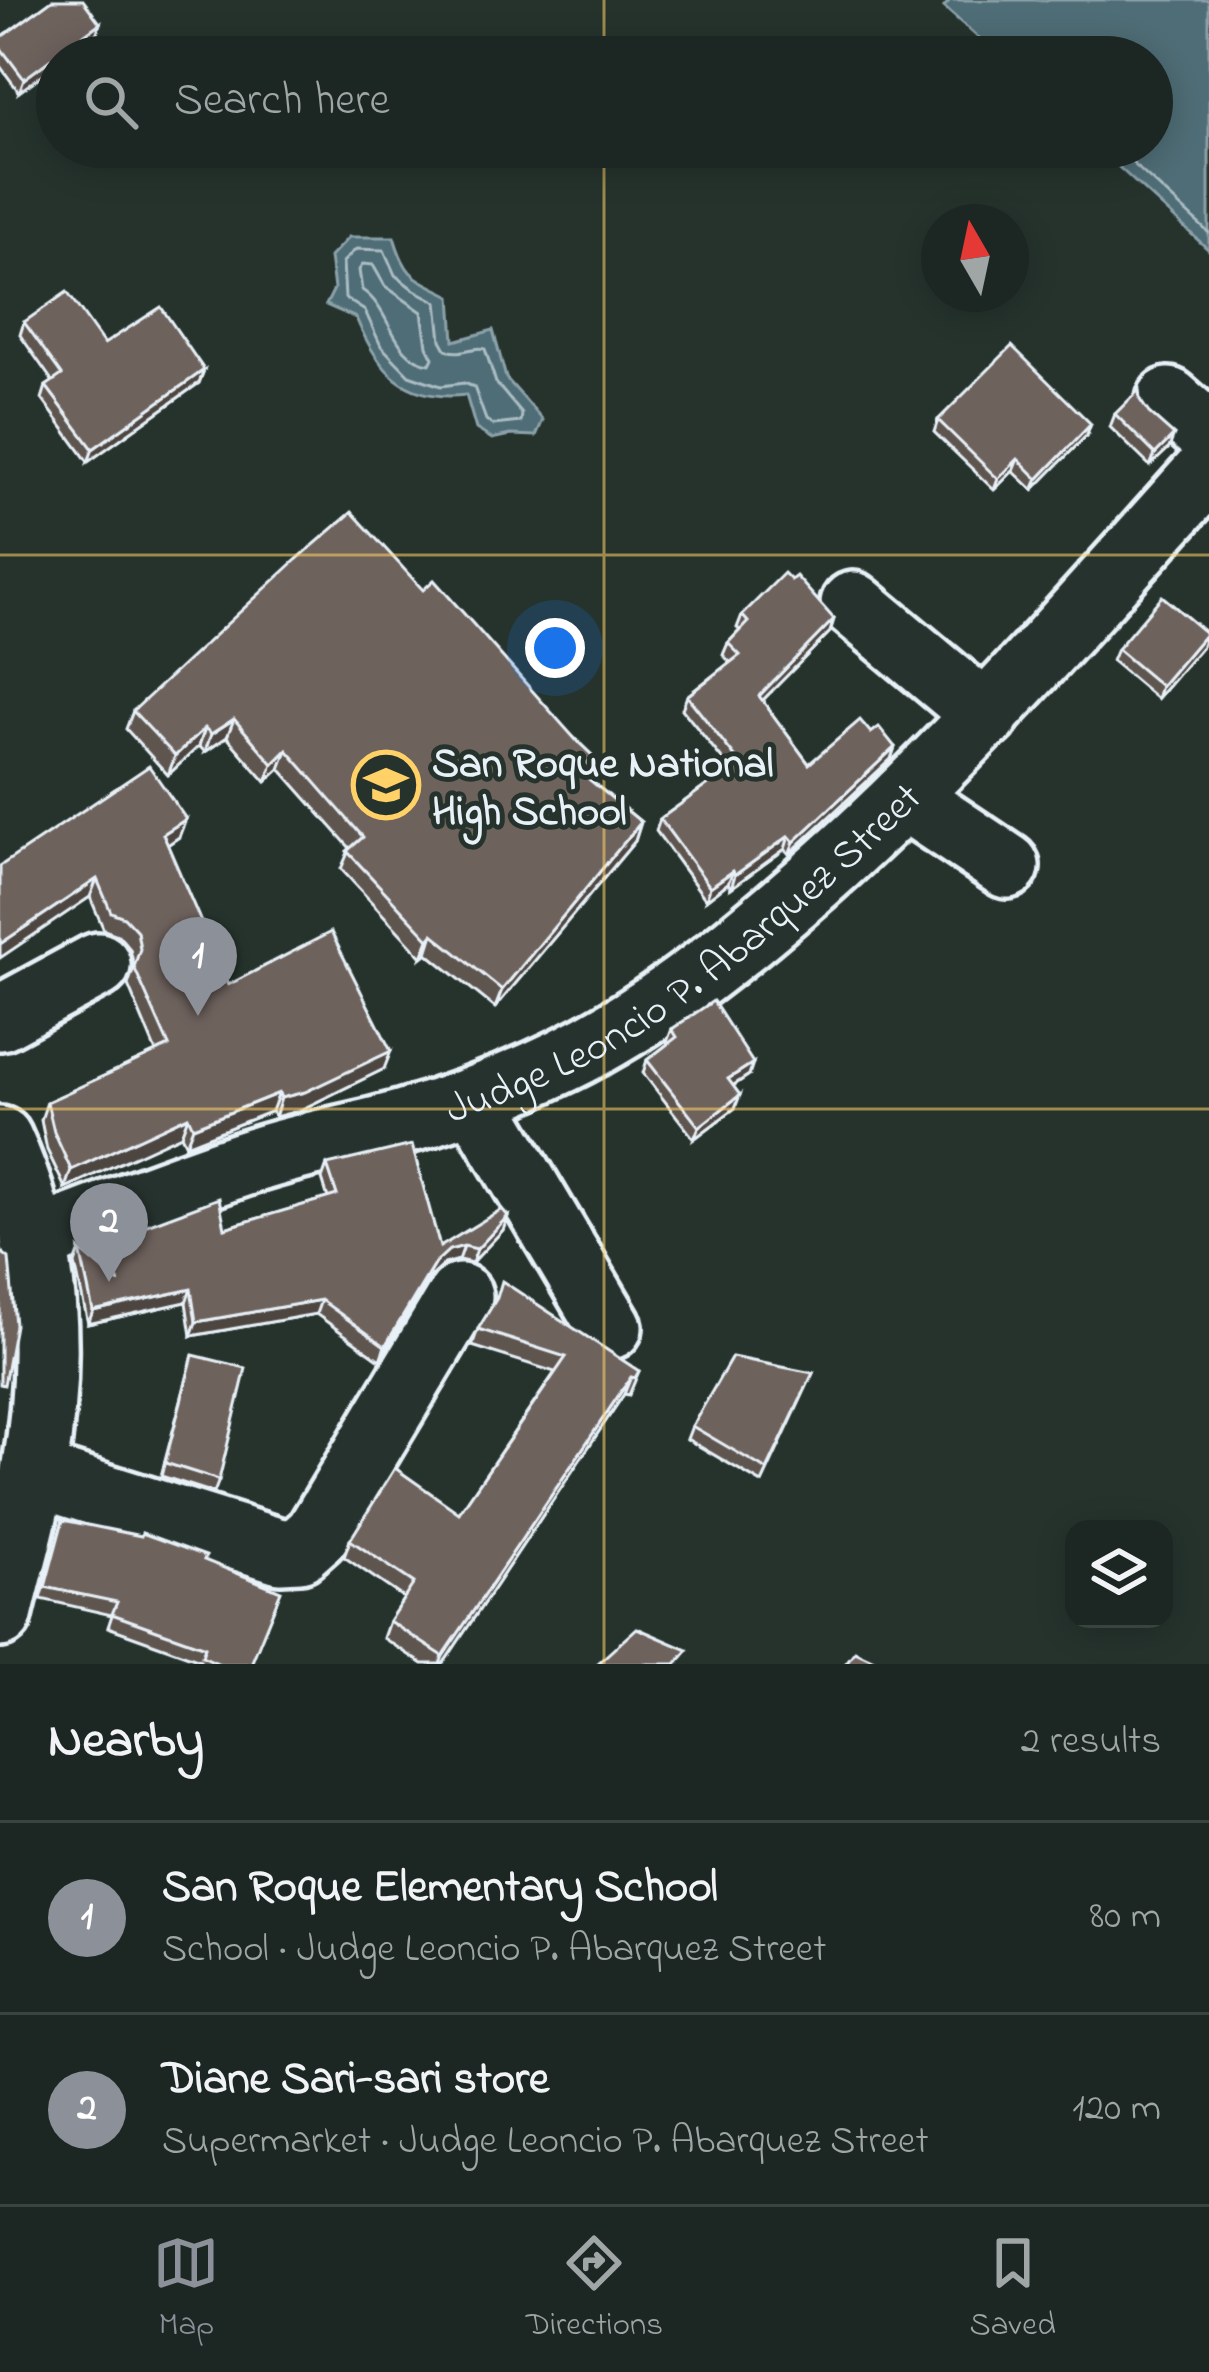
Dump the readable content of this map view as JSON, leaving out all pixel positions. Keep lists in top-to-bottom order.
{
  "streets": {
    "street": ["Judge Leoncio P. Abarquez Street"]
  },
  "places": {
    "school or university": ["San Roque National High School"]
  },
  "north": "top",
  "page": {
    "search": "Search here",
    "pins": ["1", "2"],
    "heading": ["Nearby", "2 results"],
    "list": [
      {
        "mark": "1",
        "name": "San Roque Elementary School",
        "note": "School · Judge Leoncio P. Abarquez Street",
        "value": "80 m"
      },
      {
        "mark": "2",
        "name": "Diane Sari-sari store",
        "note": "Supermarket · Judge Leoncio P. Abarquez Street",
        "value": "120 m"
      }
    ],
    "nav": ["Map", "Directions", "Saved"]
  }
}
